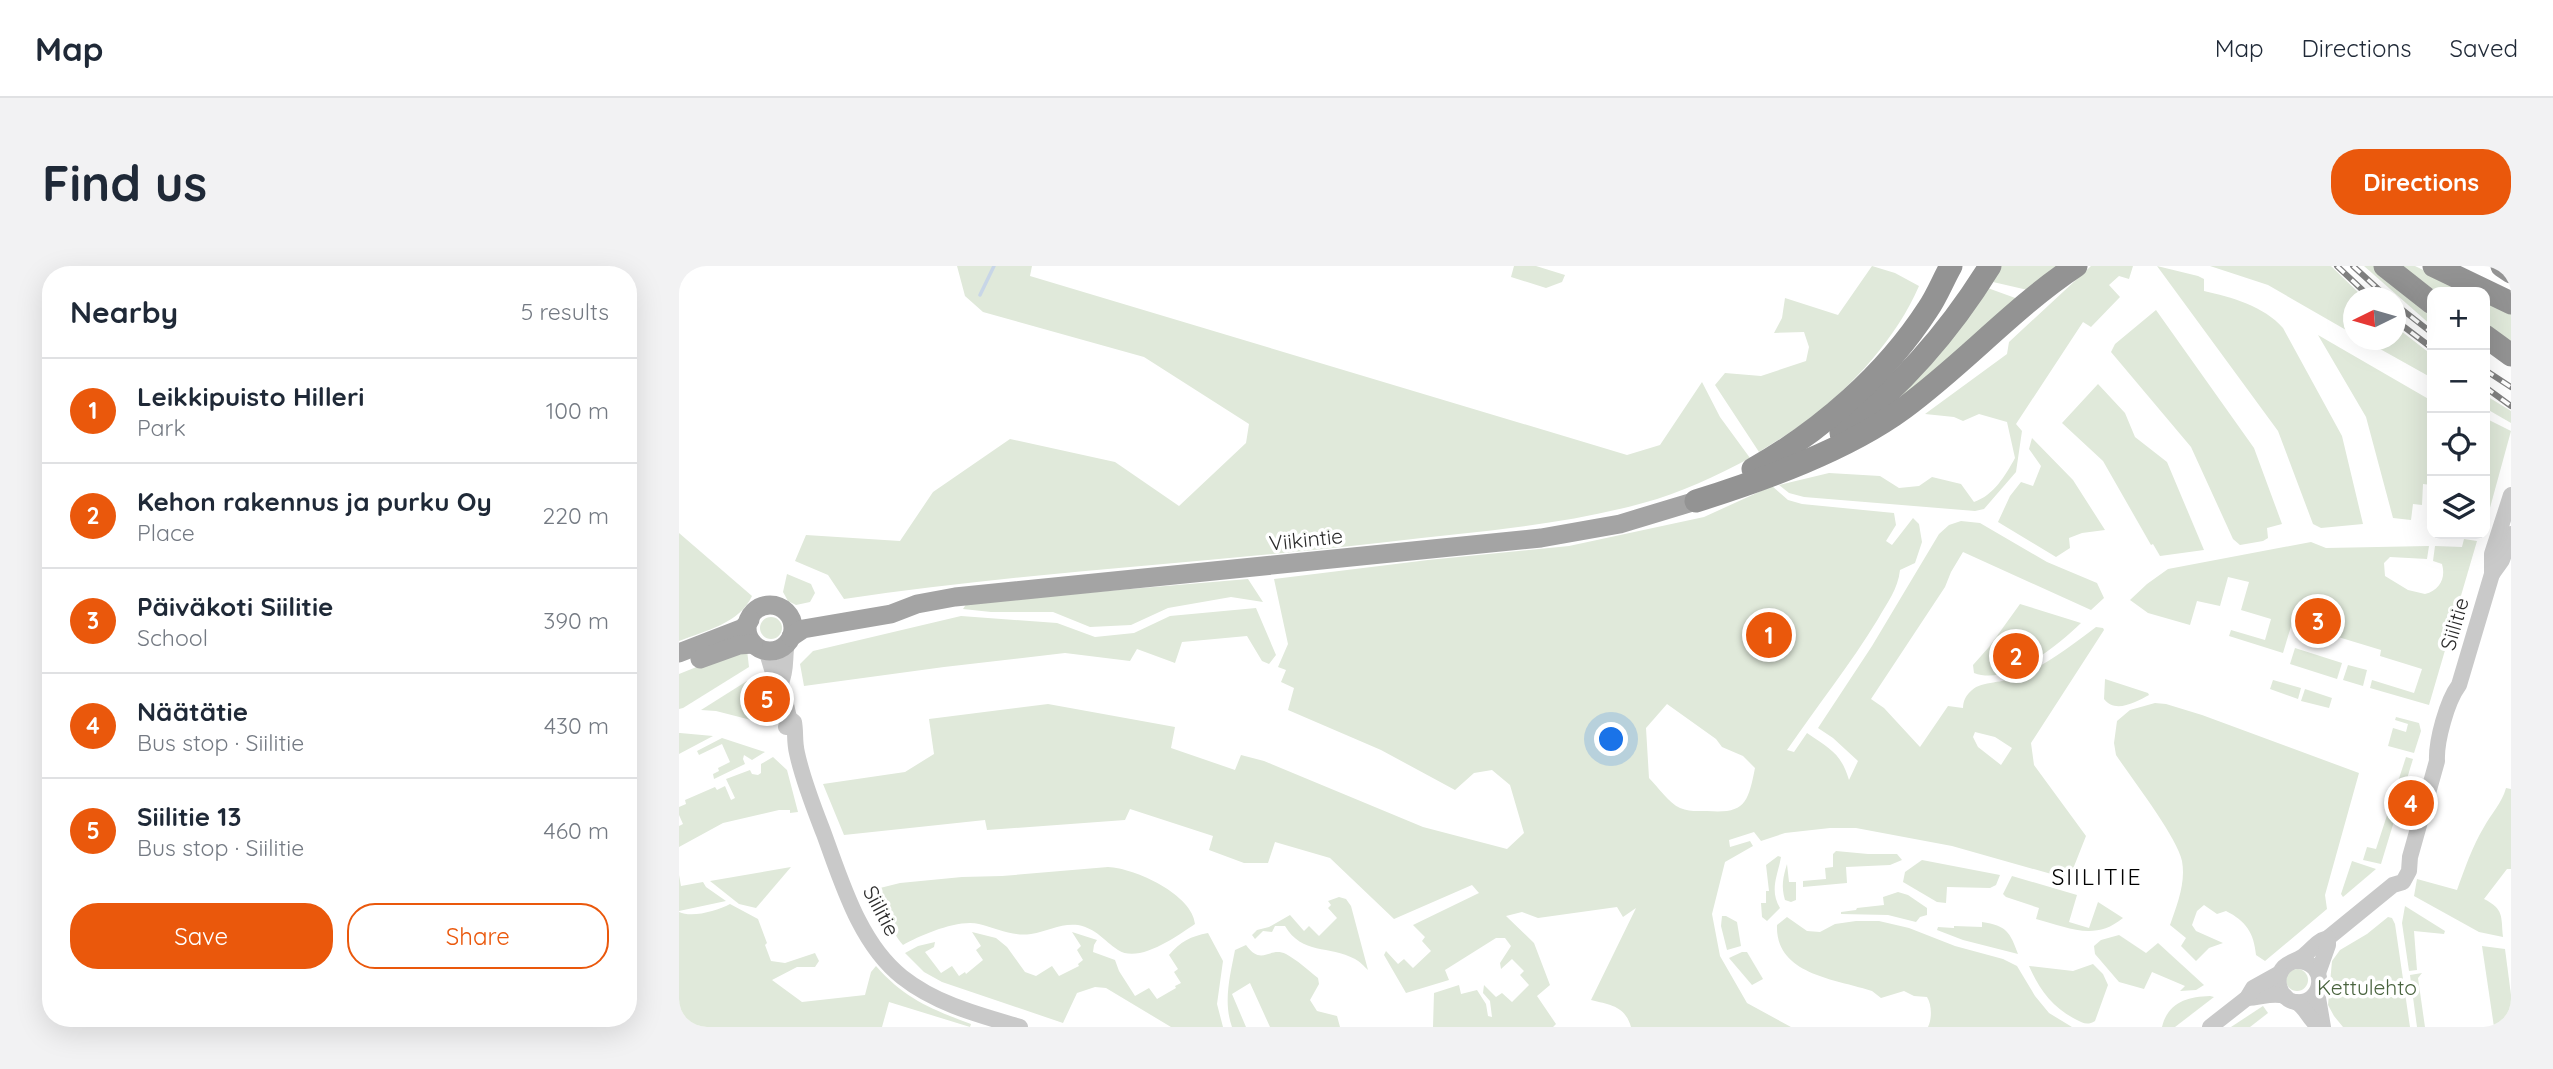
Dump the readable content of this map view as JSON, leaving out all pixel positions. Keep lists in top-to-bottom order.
{
  "streets": {
    "main road": ["Viikintie"],
    "street": ["Siilitie"]
  },
  "crossings": [
    ["Viikintie", "Siilitie"]
  ],
  "districts": ["SIILITIE"],
  "parks": ["Kettulehto"],
  "north": "left",
  "page": {
    "header": "Map",
    "nav": ["Map", "Directions", "Saved"],
    "buttons": [
      "Directions",
      ["Save", "Share"]
    ],
    "title": "Find us",
    "heading": ["Nearby", "5 results"],
    "map_buttons": ["+", "−"],
    "list": [
      {
        "mark": "1",
        "name": "Leikkipuisto Hilleri",
        "note": "Park",
        "value": "100 m"
      },
      {
        "mark": "2",
        "name": "Kehon rakennus ja purku Oy",
        "note": "Place",
        "value": "220 m"
      },
      {
        "mark": "3",
        "name": "Päiväkoti Siilitie",
        "note": "School",
        "value": "390 m"
      },
      {
        "mark": "4",
        "name": "Näätätie",
        "note": "Bus stop · Siilitie",
        "value": "430 m"
      },
      {
        "mark": "5",
        "name": "Siilitie 13",
        "note": "Bus stop · Siilitie",
        "value": "460 m"
      }
    ],
    "pins": [
      "3",
      "1",
      "2",
      "5",
      "4"
    ]
  }
}
